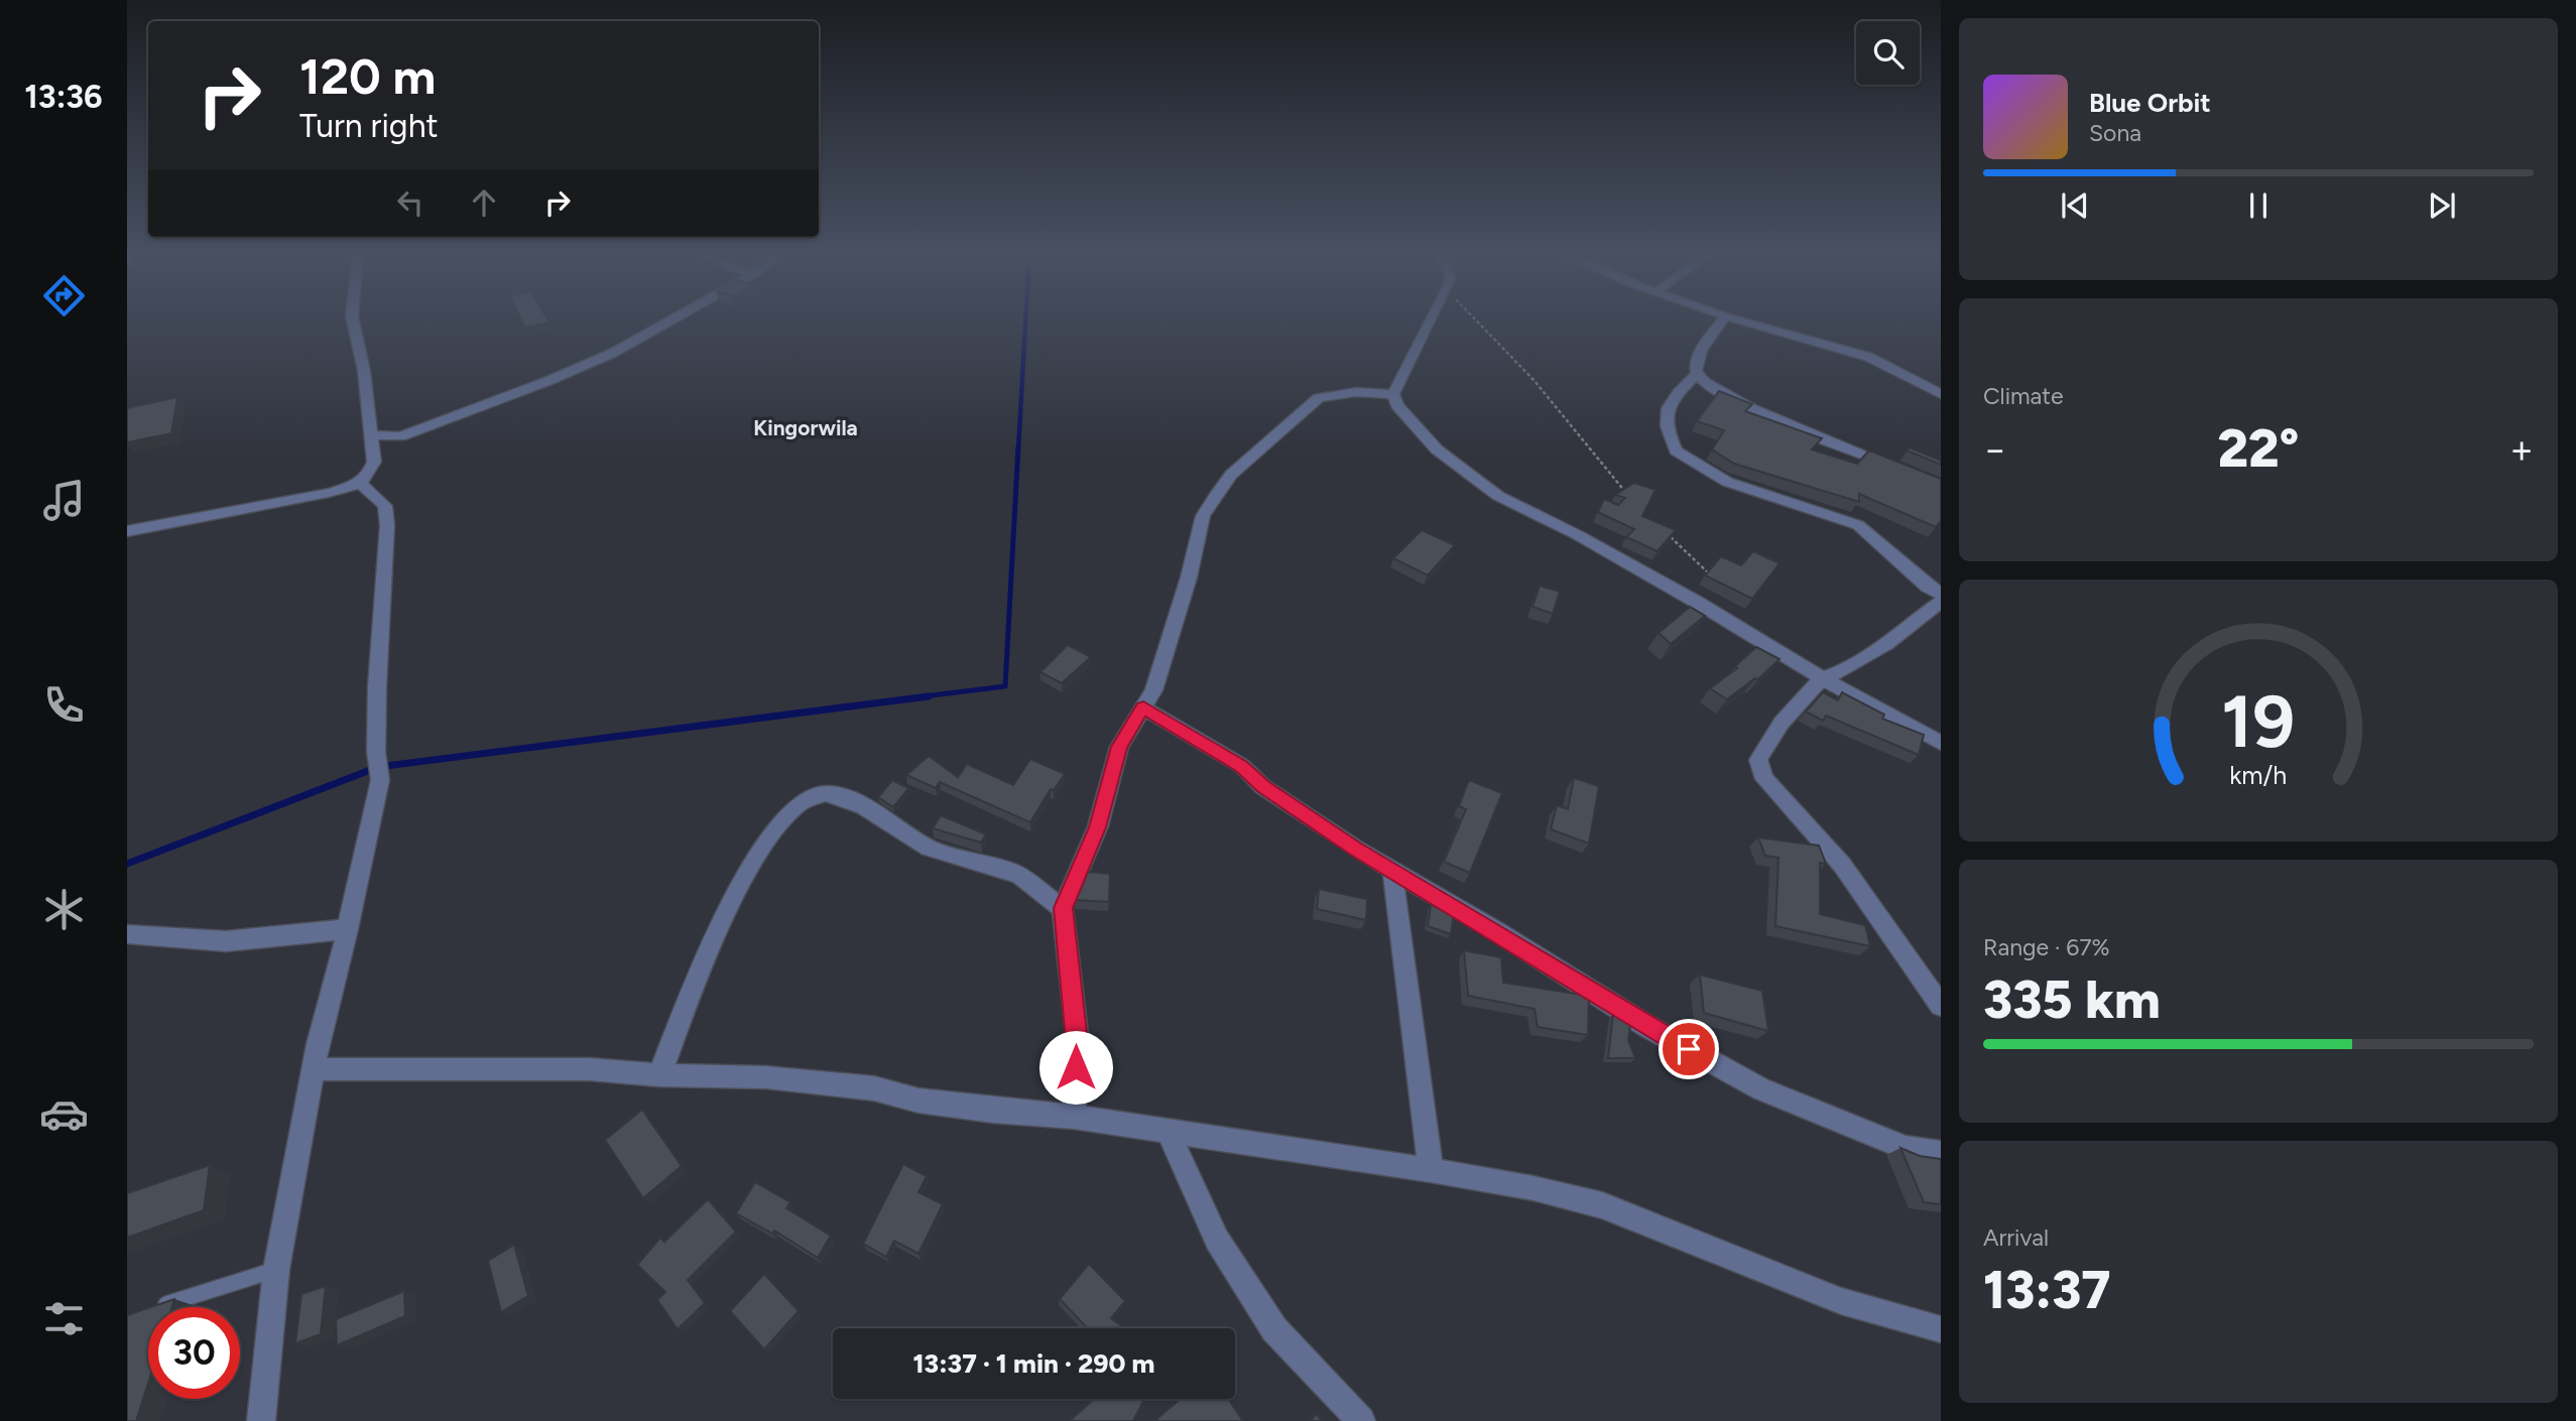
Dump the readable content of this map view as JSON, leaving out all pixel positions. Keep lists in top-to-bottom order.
{
  "districts": ["Kingorwila"],
  "page": {
    "tabs": "13:36",
    "turn": ["120 m", "Turn right"],
    "song": ["Blue Orbit", "Sona"],
    "tile": [
      "Climate",
      ["Range · 67%", "335 km"],
      ["Arrival", "13:37"]
    ],
    "heat": ["−", "22°", "+"],
    "limit": "30",
    "trip": "13:37 · 1 min · 290 m",
    "gauge": ["19", "km/h"]
  }
}
